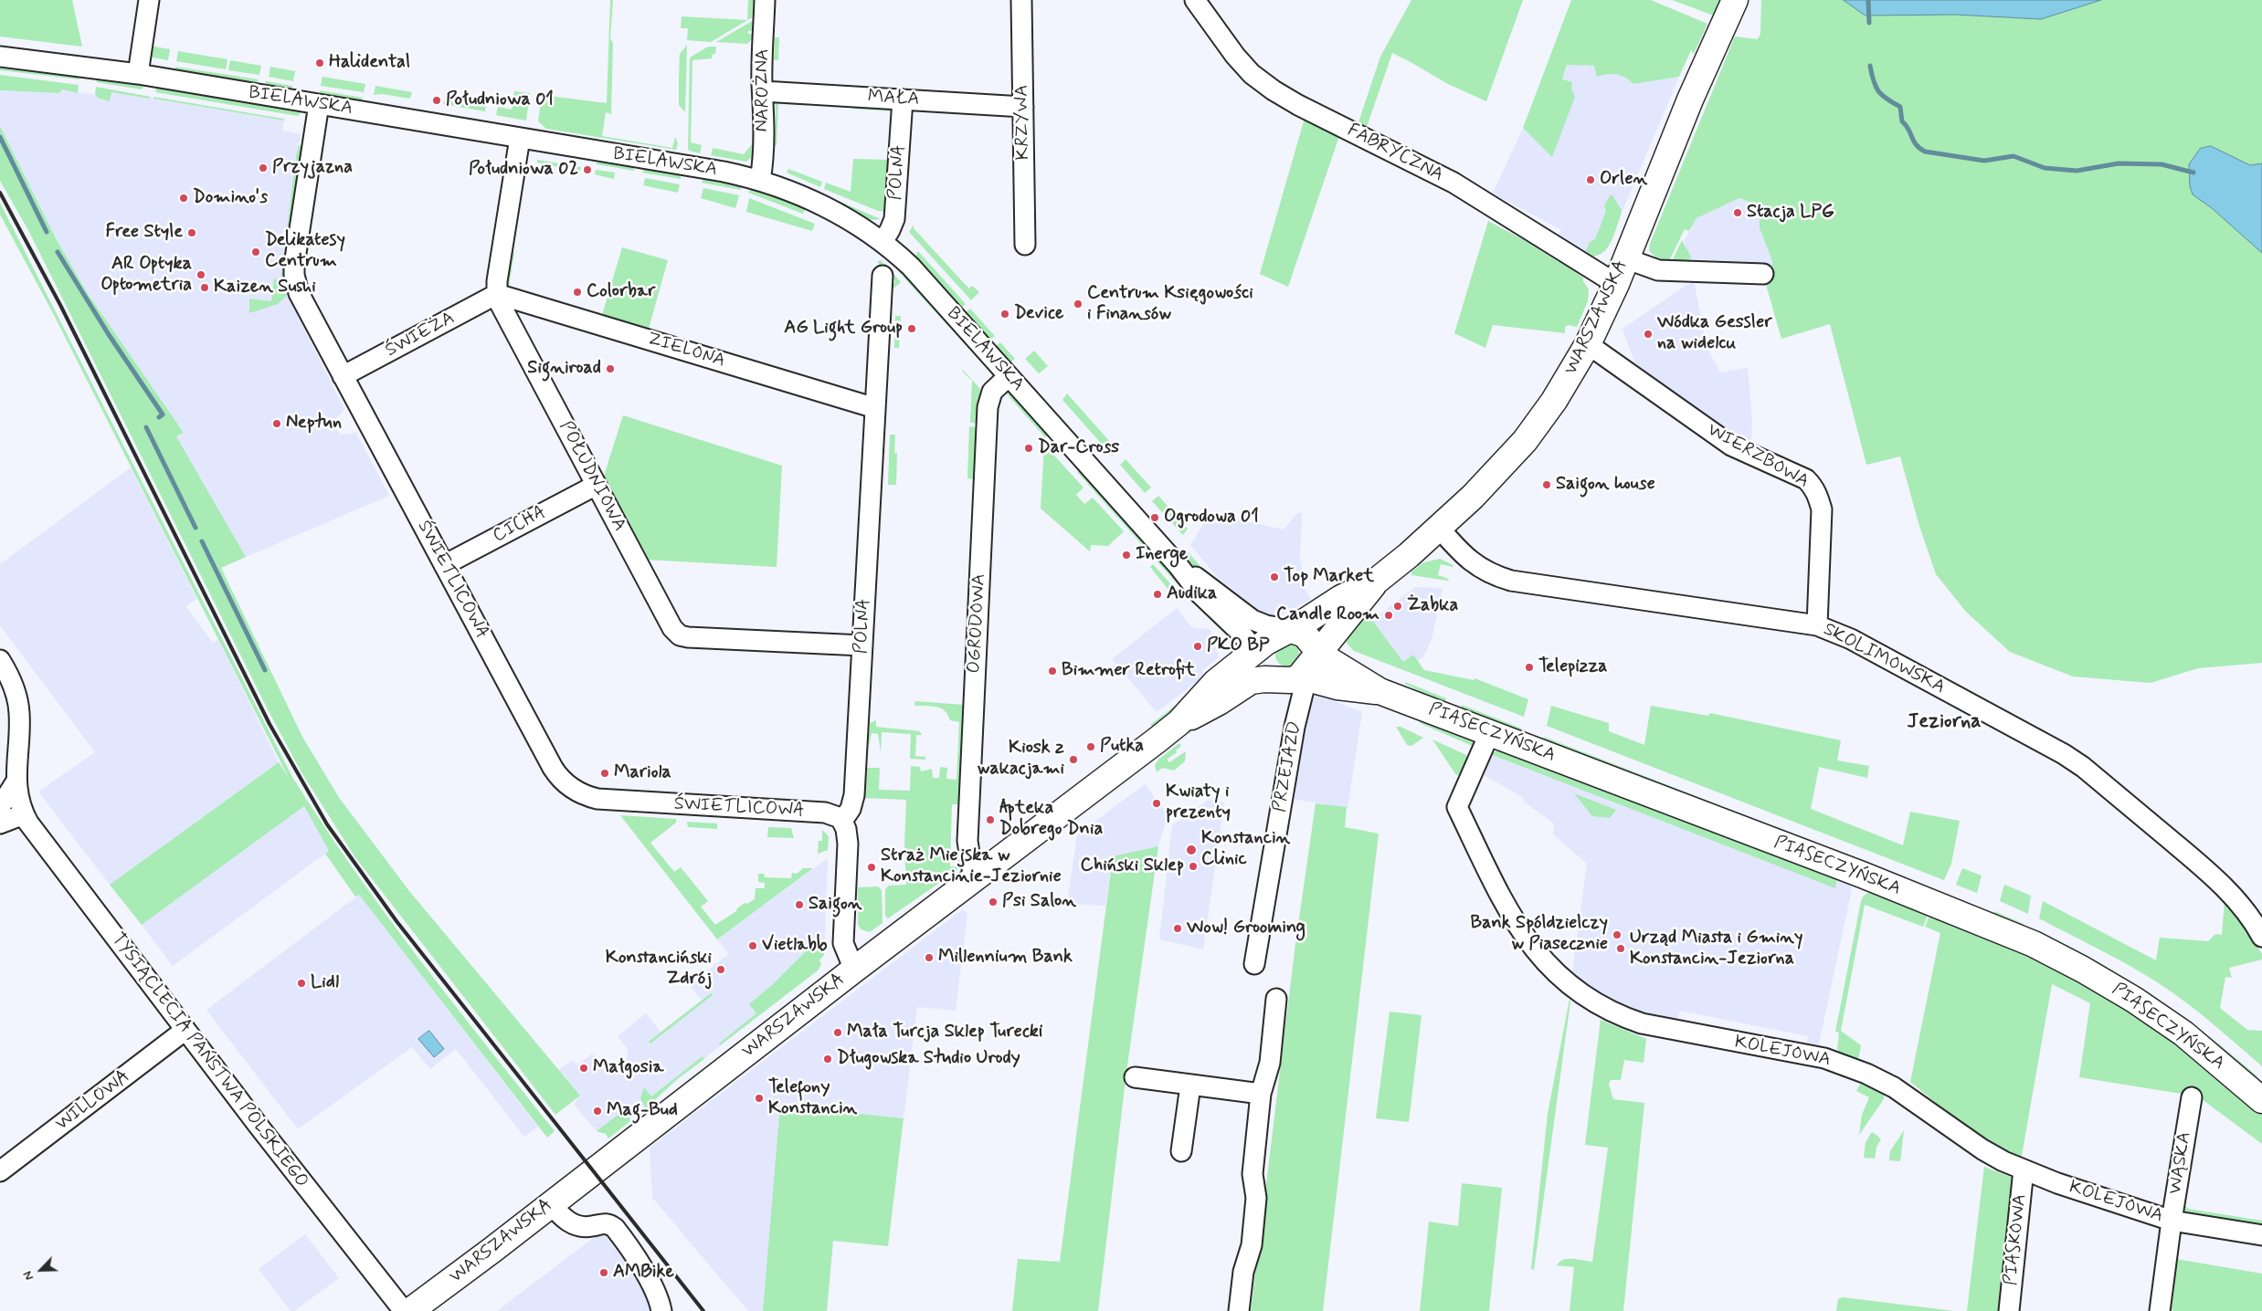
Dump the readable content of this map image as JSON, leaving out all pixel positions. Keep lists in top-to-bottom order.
{
  "streets": {
    "main road": ["WARSZAWSKA", "PIASECZYŃSKA"],
    "street": [
      "NAROŻNA",
      "MAŁA",
      "BIELAWSKA",
      "KRZYWA",
      "FABRYCZNA",
      "POLNA",
      "ŚWIEŻA",
      "ZIELONA",
      "WIERZBOWA",
      "POŁUDNIOWA",
      "CICHA",
      "ŚWIETLICOWA",
      "OGRODOWA",
      "SKOLIMOWSKA",
      "PRZEJAZD",
      "KOLEJOWA",
      "TYSIĄCLECIA PAŃSTWA POLSKIEGO",
      "WILLOWA",
      "WĄSKA",
      "PIASKOWA"
    ]
  },
  "crossings": [
    ["NAROŻNA", "MAŁA"],
    ["NAROŻNA", "BIELAWSKA"],
    ["MAŁA", "KRZYWA"],
    ["MAŁA", "POLNA"],
    ["BIELAWSKA", "POLNA"],
    ["BIELAWSKA", "WARSZAWSKA"],
    ["BIELAWSKA", "POŁUDNIOWA"],
    ["BIELAWSKA", "ŚWIETLICOWA"],
    ["BIELAWSKA", "OGRODOWA"],
    ["BIELAWSKA", "PIASECZYŃSKA"],
    ["FABRYCZNA", "WARSZAWSKA"],
    ["POLNA", "ZIELONA"],
    ["POLNA", "POŁUDNIOWA"],
    ["POLNA", "ŚWIETLICOWA"],
    ["WARSZAWSKA", "WIERZBOWA"],
    ["WARSZAWSKA", "OGRODOWA"],
    ["WARSZAWSKA", "SKOLIMOWSKA"],
    ["WARSZAWSKA", "PIASECZYŃSKA"],
    ["WARSZAWSKA", "PRZEJAZD"],
    ["ŚWIEŻA", "ZIELONA"],
    ["ŚWIEŻA", "POŁUDNIOWA"],
    ["ŚWIEŻA", "ŚWIETLICOWA"],
    ["ZIELONA", "POŁUDNIOWA"],
    ["WIERZBOWA", "SKOLIMOWSKA"],
    ["POŁUDNIOWA", "CICHA"],
    ["CICHA", "ŚWIETLICOWA"],
    ["PIASECZYŃSKA", "PRZEJAZD"],
    ["PIASECZYŃSKA", "KOLEJOWA"],
    ["KOLEJOWA", "WĄSKA"],
    ["KOLEJOWA", "PIASKOWA"],
    ["TYSIĄCLECIA PAŃSTWA POLSKIEGO", "WILLOWA"]
  ],
  "districts": ["Jeziorna"],
  "places": [
    "Halidental",
    "Południowa 01",
    "Przyjazna",
    "Południowa 02",
    "Orlen",
    "Domino's",
    "Stacja LPG",
    "Free Style",
    "Delikatesy Centrum",
    "AR Optyka Optometria",
    "Kaizen Sushi",
    "Colorbar",
    "Centrum Księgowości i Finansów",
    "Device",
    "AG Light Group",
    "Wódka Gessler na widelcu",
    "Signiroad",
    "Neptun",
    "Dar-Cross",
    "Saigon house",
    "Ogrodowa 01",
    "Inerge",
    "Top Market",
    "Audika",
    "Żabka",
    "Candle Room",
    "PKO BP",
    "Telepizza",
    "Bimmer Retrofit",
    "Putka",
    "Kiosk z wakacjami",
    "Mariola",
    "Kwiaty i prezenty",
    "Apteka Dobrego Dnia",
    "Konstancin Clinic",
    "Chiński Sklep",
    "Straż Miejska w Konstancinie-Jeziornie",
    "Psi Salon",
    "Saigon",
    "Wow! Grooming",
    "Bank Spóldzielczy w Piasecznie",
    "Vietlabb",
    "Urząd Miasta i Gminy Konstancin-Jeziorna",
    "Millennium Bank",
    "Konstanciński Zdrój",
    "Lidl",
    "Mała Turcja Sklep Turecki",
    "Długowska Studio Urody",
    "Małgosia",
    "Telefony Konstancin",
    "Mag-Bud",
    "AMBike"
  ],
  "north": "bottom left"
}
